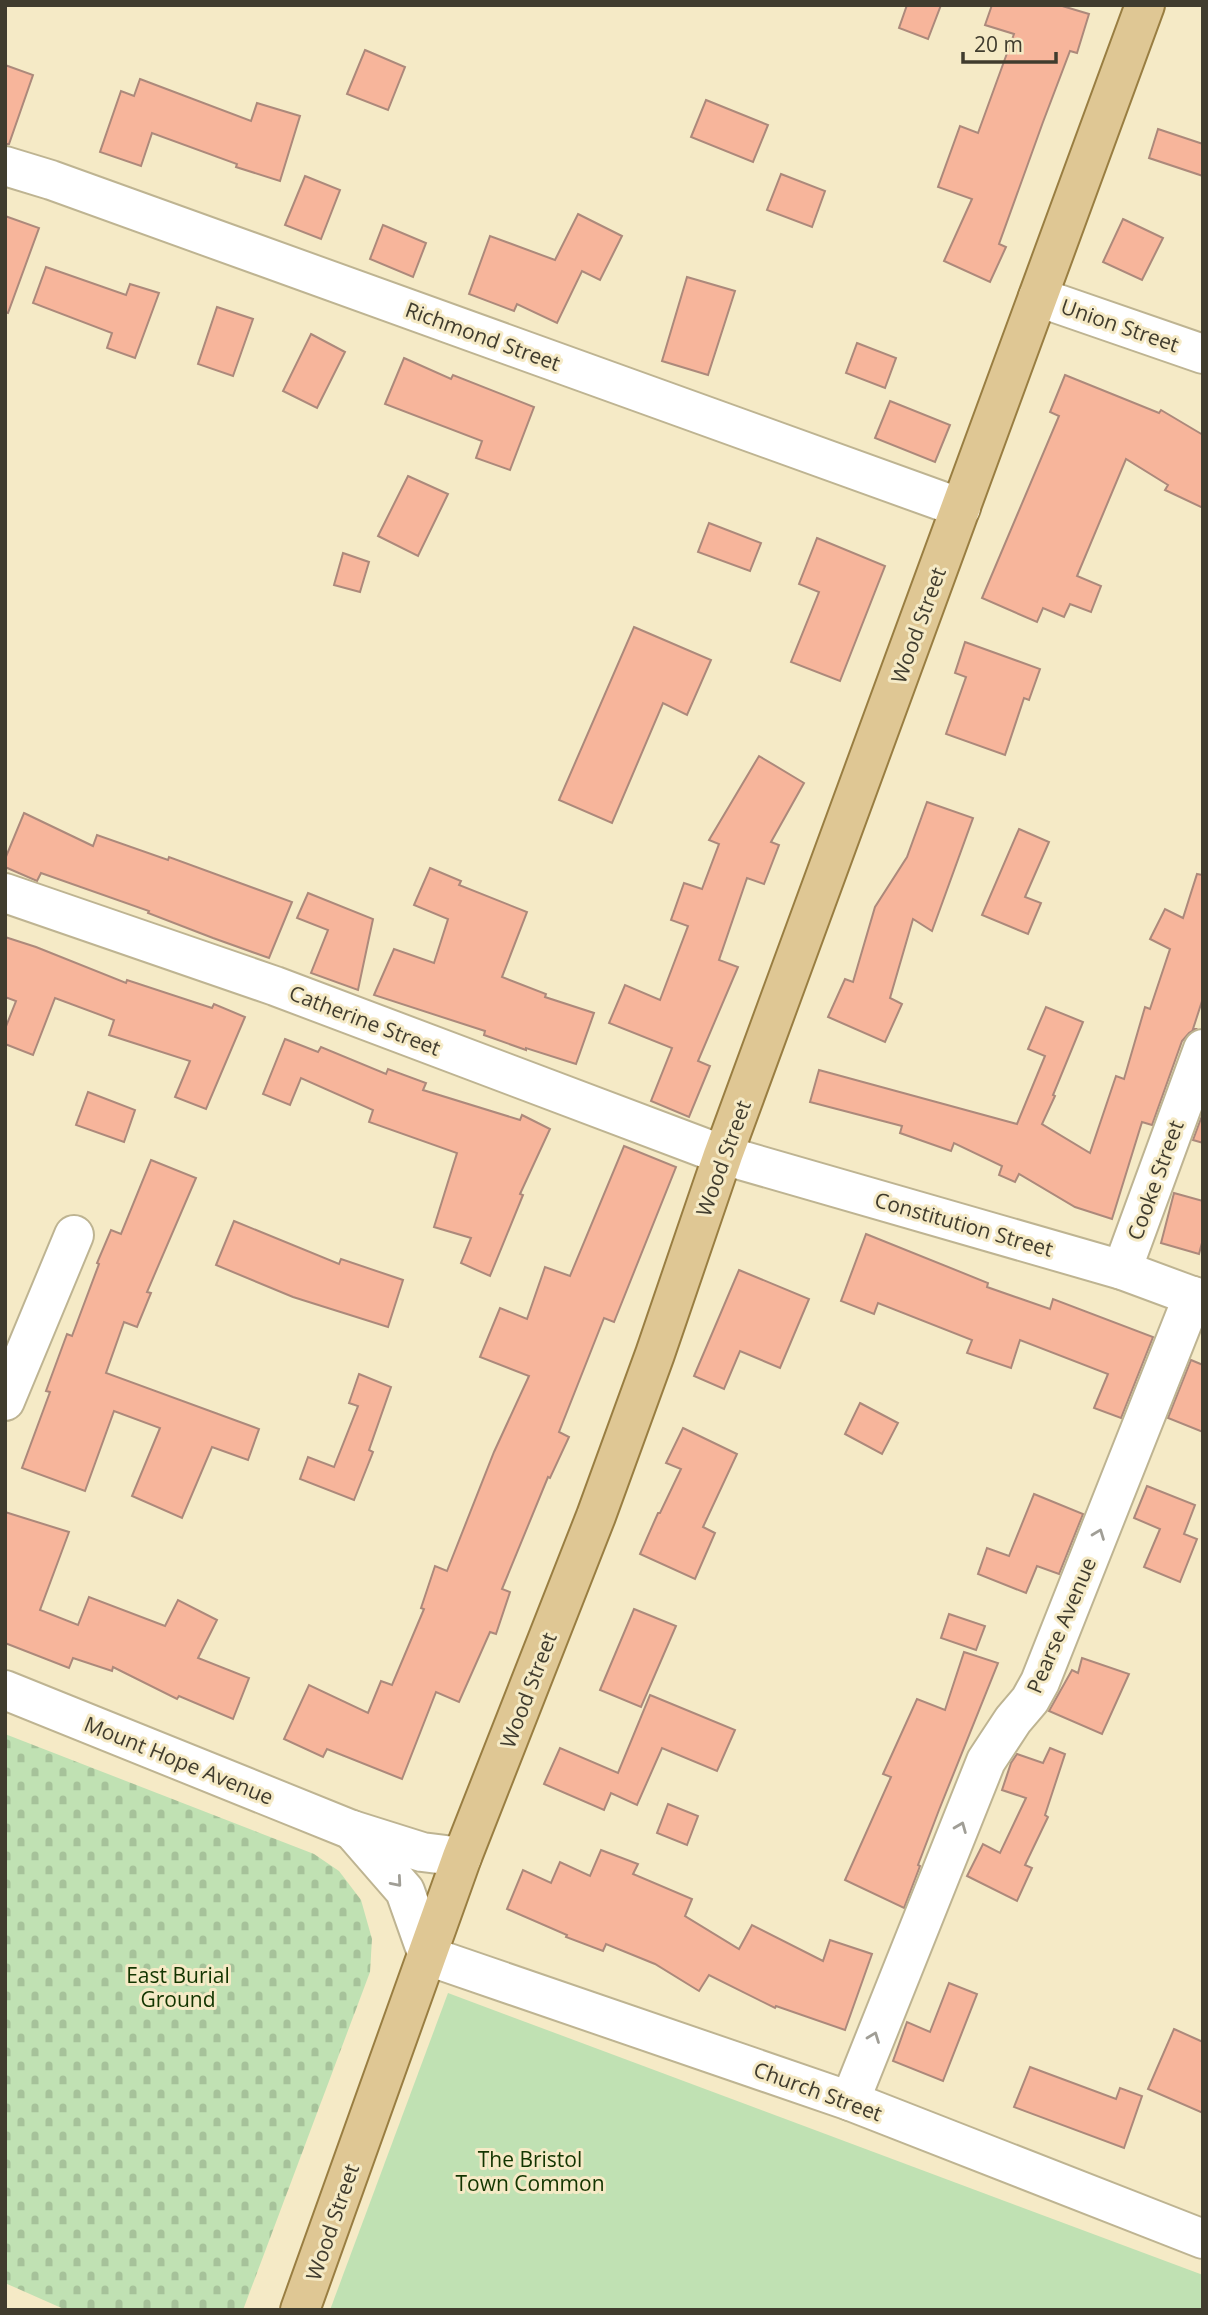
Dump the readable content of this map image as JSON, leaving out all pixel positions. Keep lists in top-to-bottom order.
{
  "streets": {
    "main road": ["Wood Street"],
    "street": [
      "Union Street",
      "Richmond Street",
      "Catherine Street",
      "Cooke Street",
      "Constitution Street",
      "Pearse Avenue",
      "Mount Hope Avenue",
      "Church Street"
    ]
  },
  "crossings": [
    ["Union Street", "Wood Street"],
    ["Richmond Street", "Wood Street"],
    ["Wood Street", "Catherine Street"],
    ["Wood Street", "Constitution Street"],
    ["Wood Street", "Mount Hope Avenue"],
    ["Wood Street", "Church Street"],
    ["Catherine Street", "Constitution Street"],
    ["Cooke Street", "Constitution Street"],
    ["Constitution Street", "Pearse Avenue"],
    ["Pearse Avenue", "Church Street"],
    ["Mount Hope Avenue", "Church Street"]
  ],
  "one_way": ["Pearse Avenue"],
  "parks": ["East Burial Ground", "The Bristol Town Common"],
  "scale_bar": "20 m"
}
